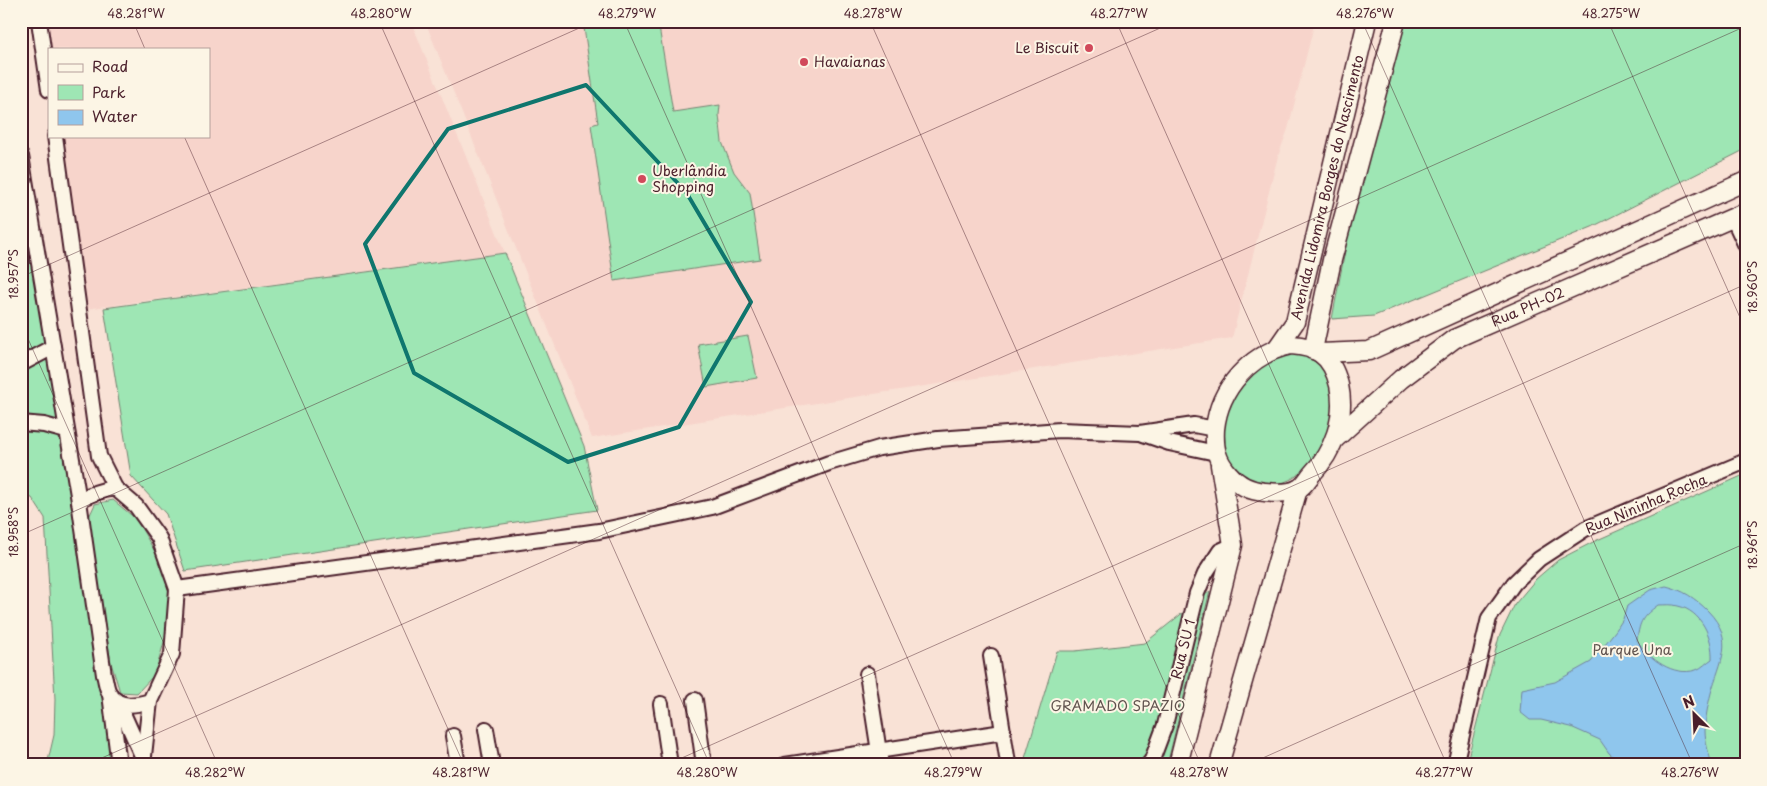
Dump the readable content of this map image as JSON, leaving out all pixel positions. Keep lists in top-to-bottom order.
{
  "streets": {
    "street": [
      "Avenida Lidomira Borges do Nascimento",
      "Rua PH-02",
      "Rua Nininha Rocha",
      "Rua SU 1"
    ]
  },
  "crossings": [
    ["Avenida Lidomira Borges do Nascimento", "Rua PH-02"]
  ],
  "parks": ["Parque Una", "GRAMADO SPAZIO"],
  "places": ["Le Biscuit", "Havaianas", "Uberlândia Shopping"],
  "legend": ["Road", "Park", "Water"],
  "north": "top left",
  "coordinates": [
    "48.281°W",
    "48.280°W",
    "48.279°W",
    "48.278°W",
    "48.277°W",
    "48.276°W",
    "48.275°W",
    "18.957°S",
    "18.960°S",
    "18.958°S",
    "18.961°S",
    "48.282°W"
  ]
}
